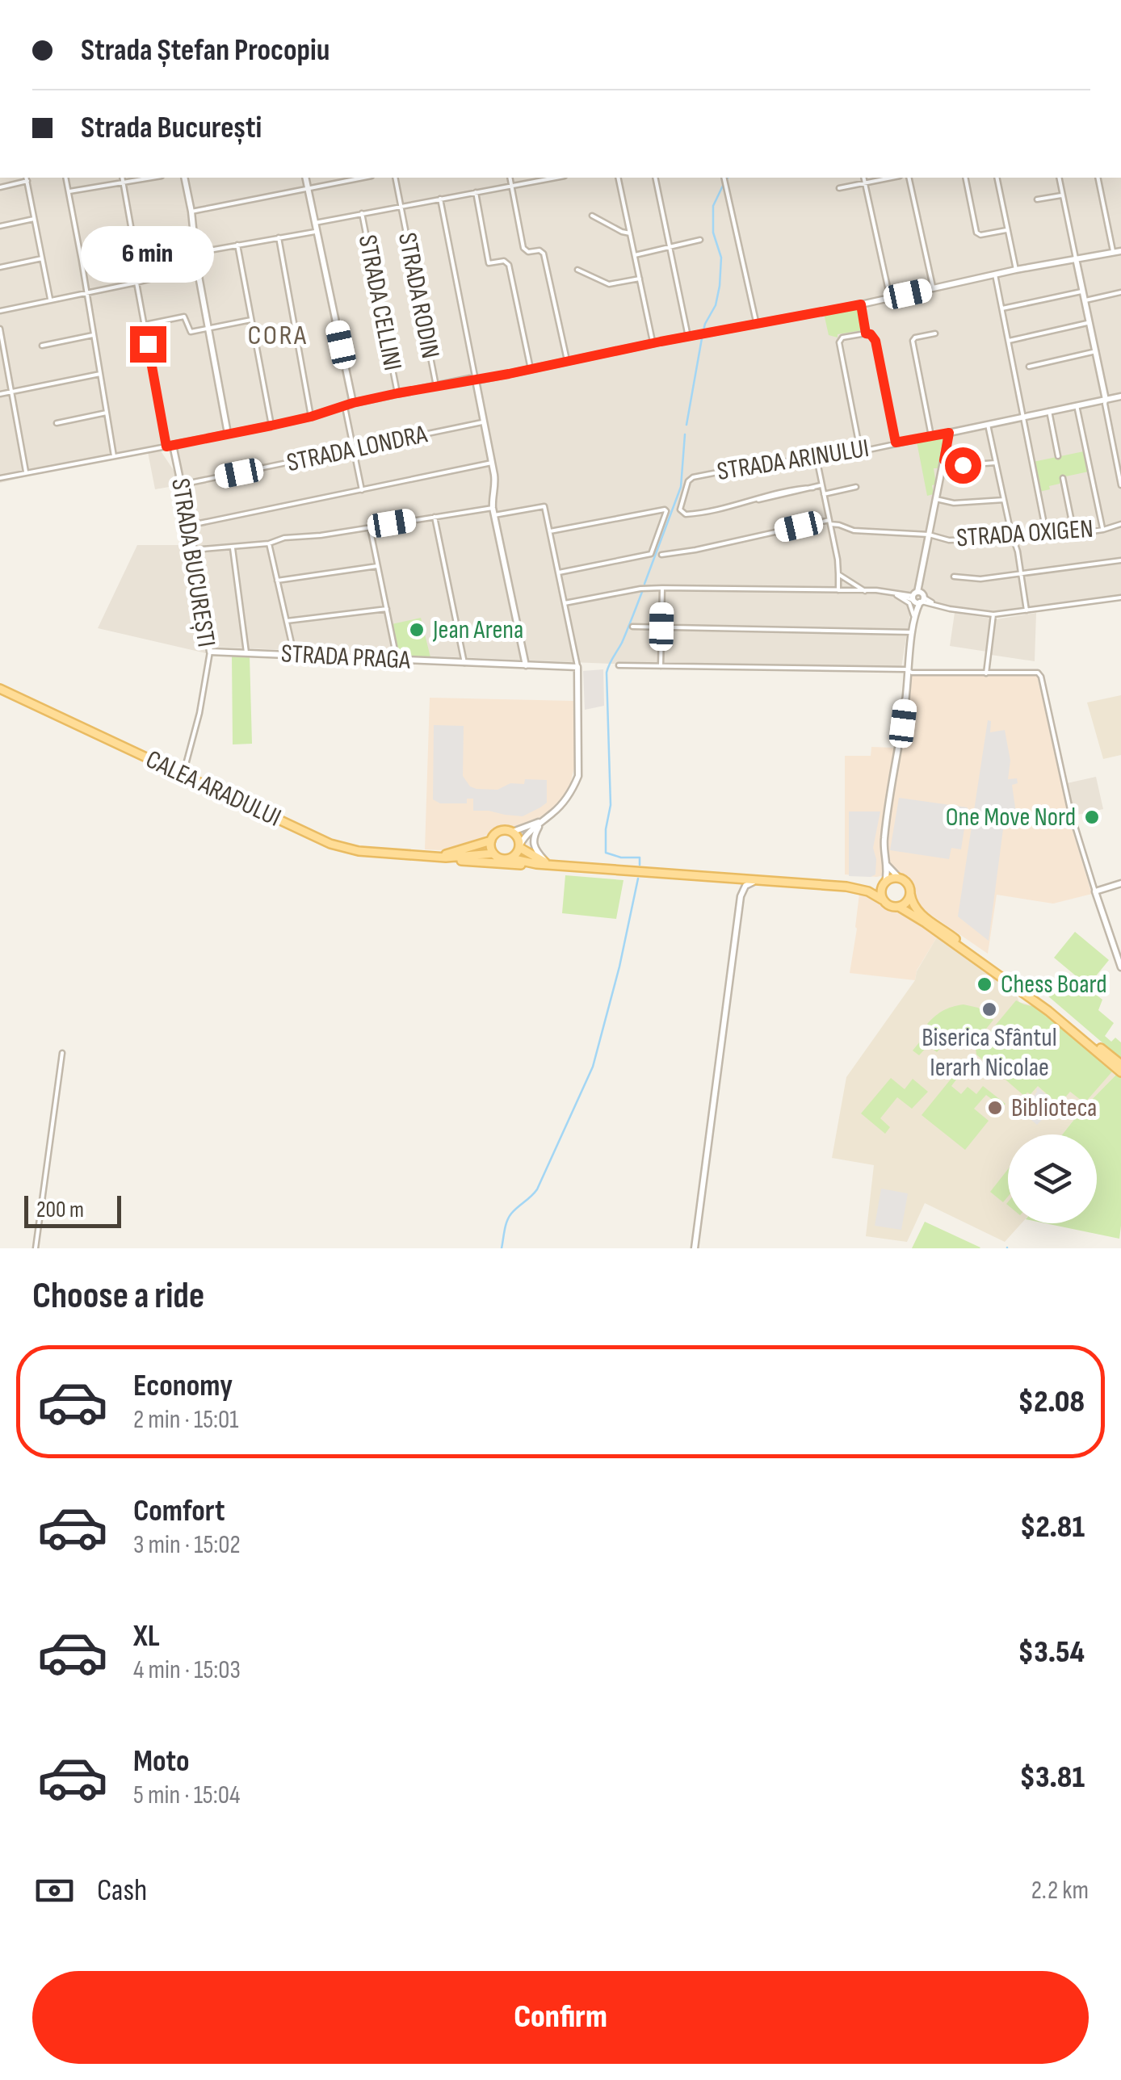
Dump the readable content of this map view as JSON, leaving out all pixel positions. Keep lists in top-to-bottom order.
{
  "streets": {
    "main road": ["CALEA ARADULUI"],
    "street": [
      "STRADA RODIN",
      "STRADA CELLINI",
      "STRADA LONDRA",
      "STRADA ARINULUI",
      "STRADA OXIGEN",
      "STRADA BUCUREȘTI",
      "STRADA PRAGA"
    ]
  },
  "crossings": [
    ["STRADA LONDRA", "STRADA BUCUREȘTI"],
    ["STRADA BUCUREȘTI", "STRADA PRAGA"],
    ["STRADA BUCUREȘTI", "CALEA ARADULUI"]
  ],
  "districts": ["CORA"],
  "places": [
    "Jean Arena",
    "One Move Nord",
    "Chess Board",
    "Biserica Sfântul Ierarh Nicolae",
    "Biblioteca"
  ],
  "scale_bar": "200 m",
  "page": {
    "banner": ["Strada Ștefan Procopiu", "Strada București"],
    "bubble": "6 min",
    "scale": "200 m",
    "heading": "Choose a ride",
    "list": [
      {
        "name": "Economy",
        "note": "2 min · 15:01",
        "value": "$2.08"
      },
      {
        "name": "Comfort",
        "note": "3 min · 15:02",
        "value": "$2.81"
      },
      {
        "name": "XL",
        "note": "4 min · 15:03",
        "value": "$3.54"
      },
      {
        "name": "Moto",
        "note": "5 min · 15:04",
        "value": "$3.81"
      }
    ],
    "pay": ["Cash", "2.2 km"],
    "buttons": "Confirm"
  }
}
